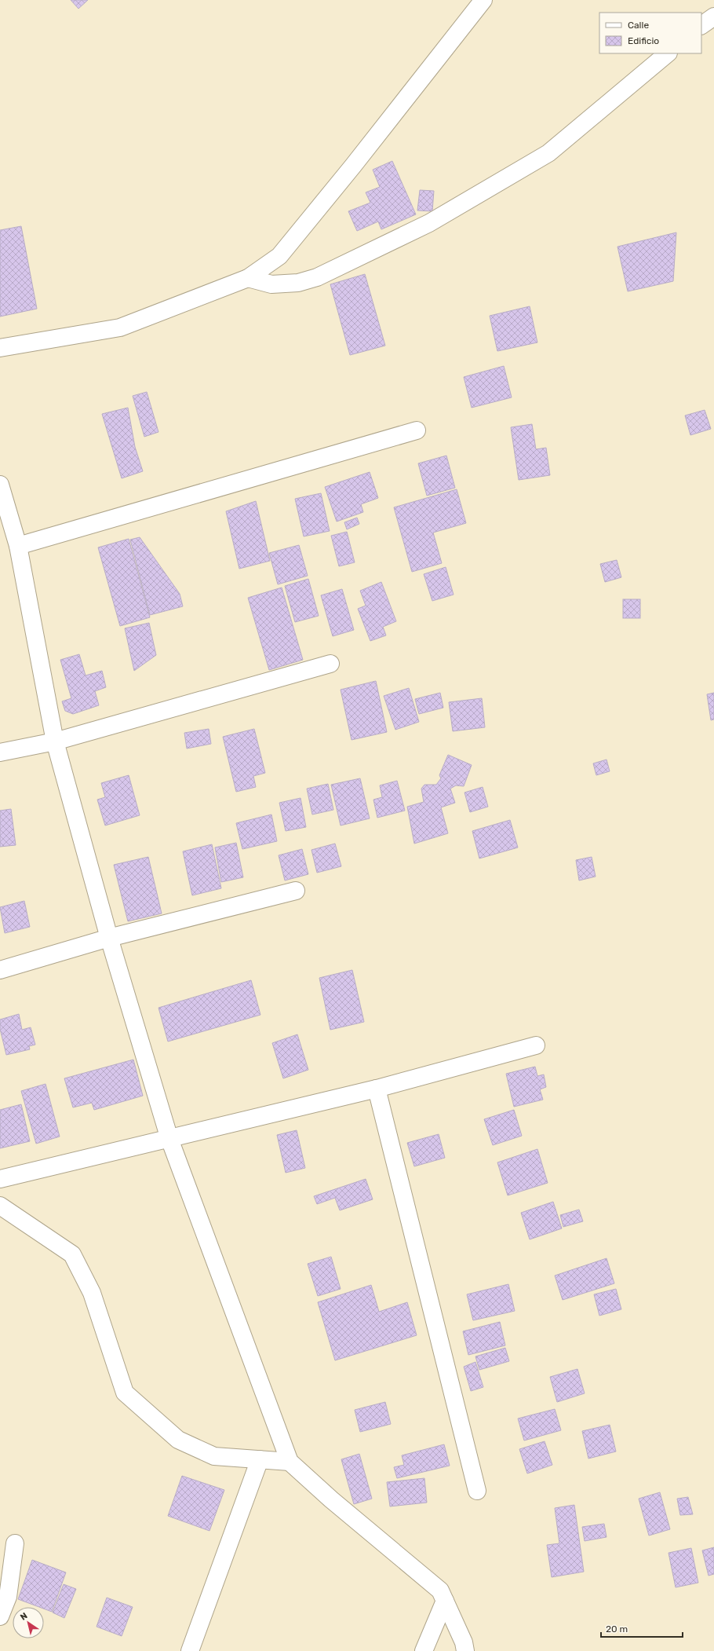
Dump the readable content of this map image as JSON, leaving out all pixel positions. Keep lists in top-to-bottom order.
{
  "legend": ["Calle", "Edificio"],
  "scale_bar": "20 m",
  "north": "top left"
}
